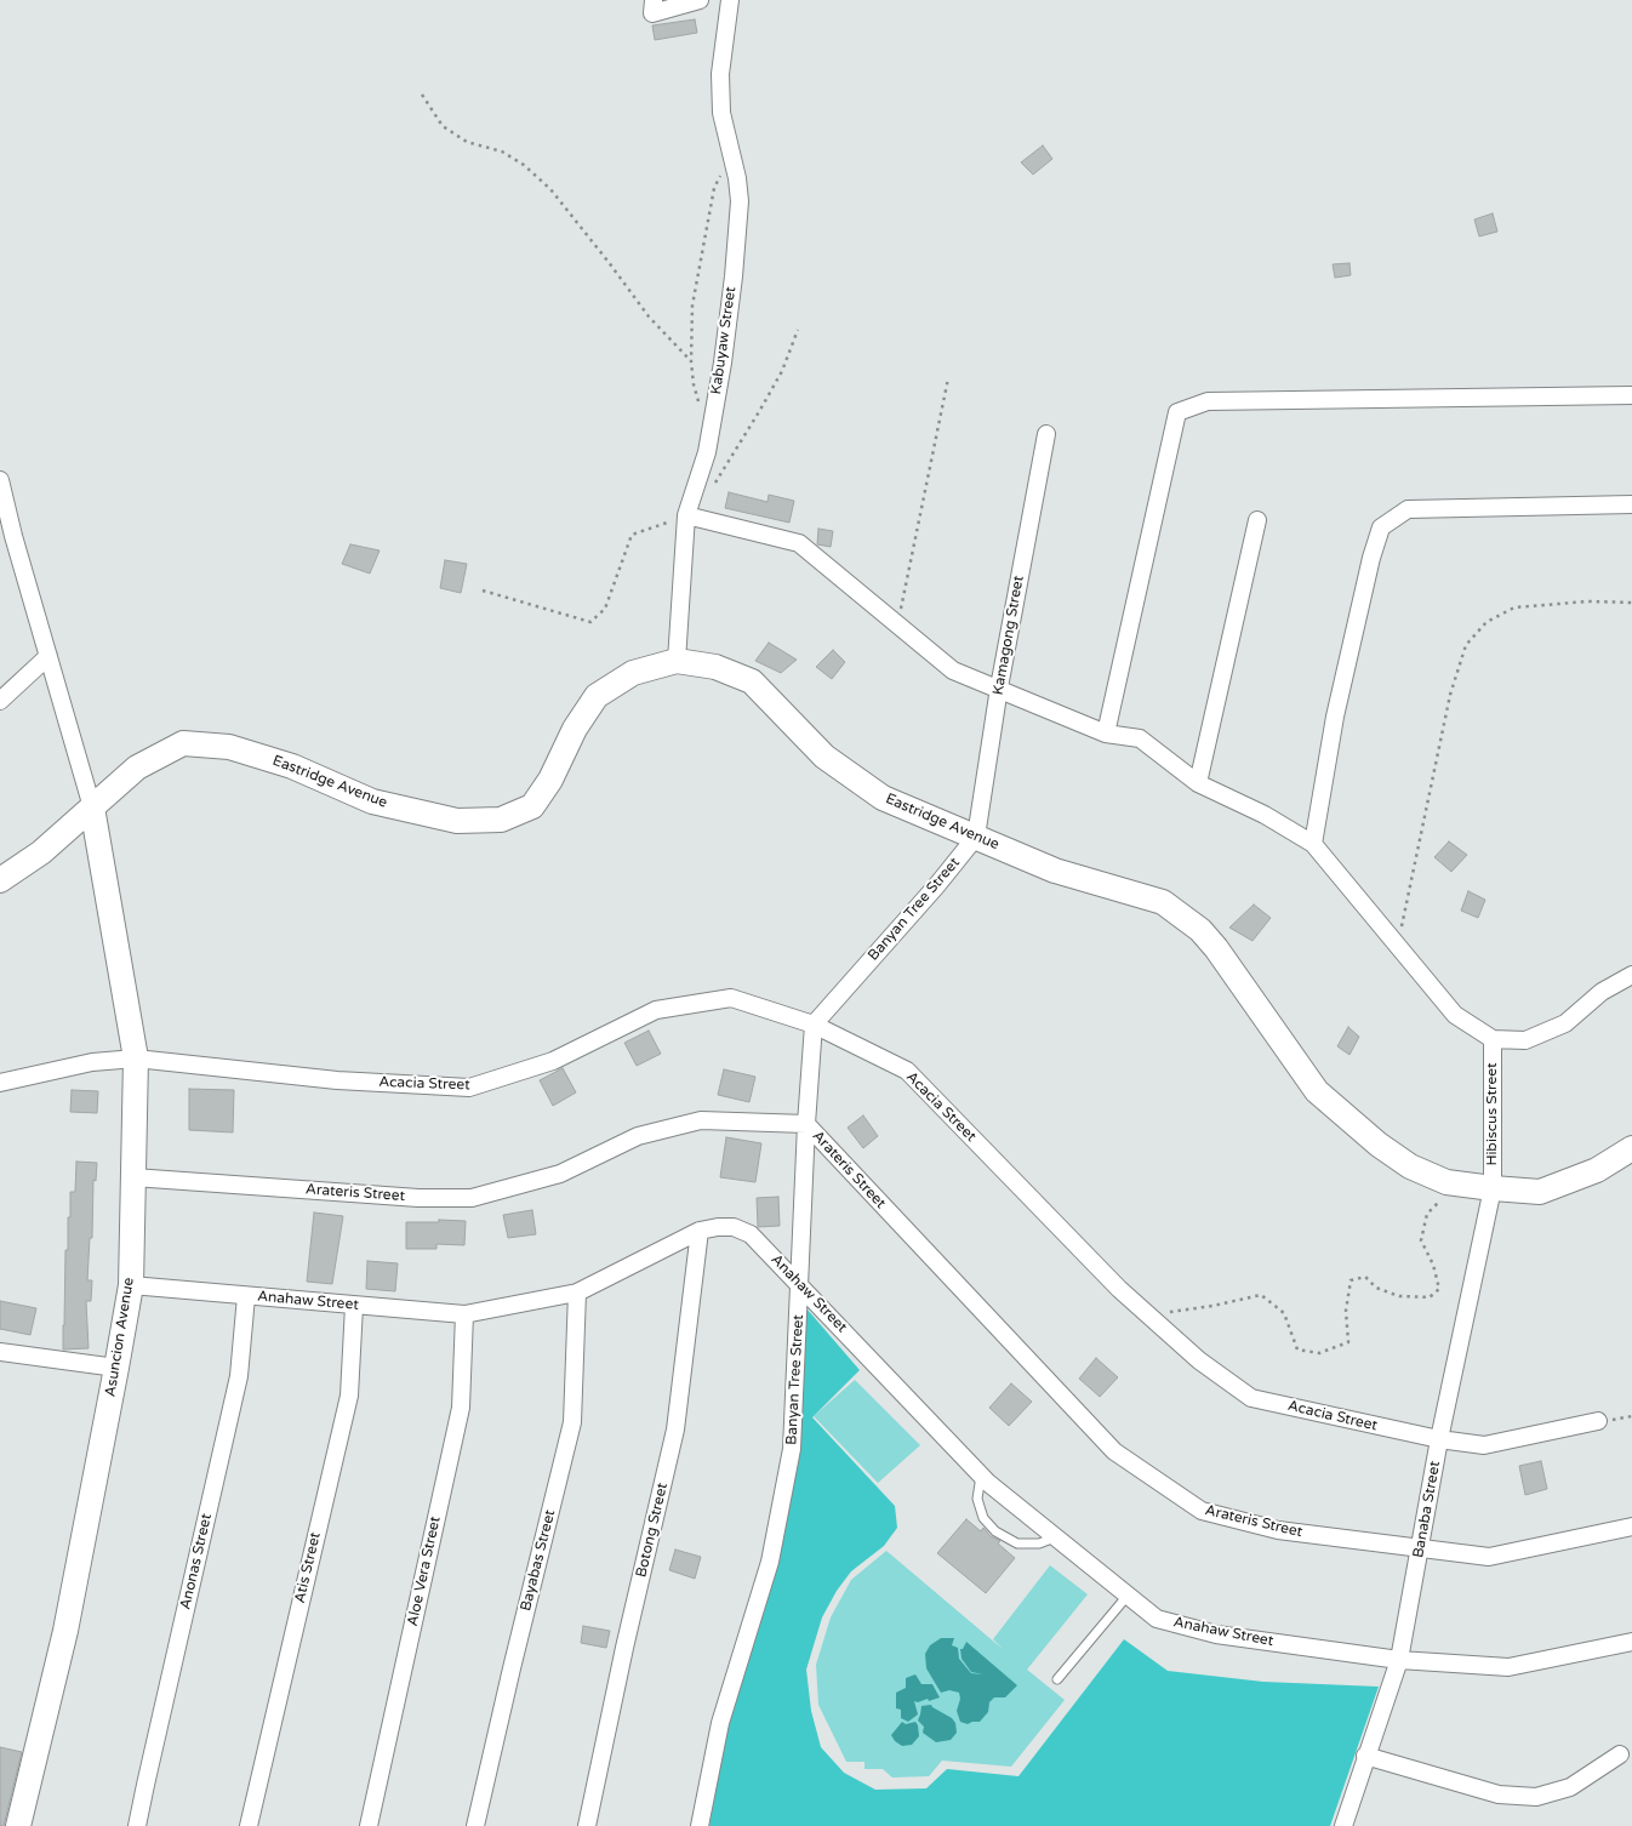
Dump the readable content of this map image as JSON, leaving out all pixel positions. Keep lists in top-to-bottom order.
{
  "streets": {
    "street": [
      "Kabuyaw Street",
      "Kamagong Street",
      "Eastridge Avenue",
      "Banyan Tree Street",
      "Acacia Street",
      "Hibiscus Street",
      "Arateris Street",
      "Anahaw Street",
      "Asuncion Avenue",
      "Banaba Street",
      "Botong Street",
      "Bayabas Street",
      "Anonas Street",
      "Atis Street",
      "Aloe Vera Street"
    ]
  },
  "crossings": [
    ["Kabuyaw Street", "Eastridge Avenue"],
    ["Kamagong Street", "Eastridge Avenue"],
    ["Kamagong Street", "Banyan Tree Street"],
    ["Eastridge Avenue", "Banyan Tree Street"],
    ["Eastridge Avenue", "Hibiscus Street"],
    ["Eastridge Avenue", "Asuncion Avenue"],
    ["Eastridge Avenue", "Banaba Street"],
    ["Banyan Tree Street", "Acacia Street"],
    ["Banyan Tree Street", "Arateris Street"],
    ["Banyan Tree Street", "Anahaw Street"],
    ["Acacia Street", "Asuncion Avenue"],
    ["Acacia Street", "Banaba Street"],
    ["Hibiscus Street", "Banaba Street"],
    ["Arateris Street", "Asuncion Avenue"],
    ["Arateris Street", "Banaba Street"],
    ["Anahaw Street", "Asuncion Avenue"],
    ["Anahaw Street", "Banaba Street"],
    ["Anahaw Street", "Botong Street"],
    ["Anahaw Street", "Bayabas Street"],
    ["Anahaw Street", "Anonas Street"],
    ["Anahaw Street", "Atis Street"],
    ["Anahaw Street", "Aloe Vera Street"]
  ]
}
